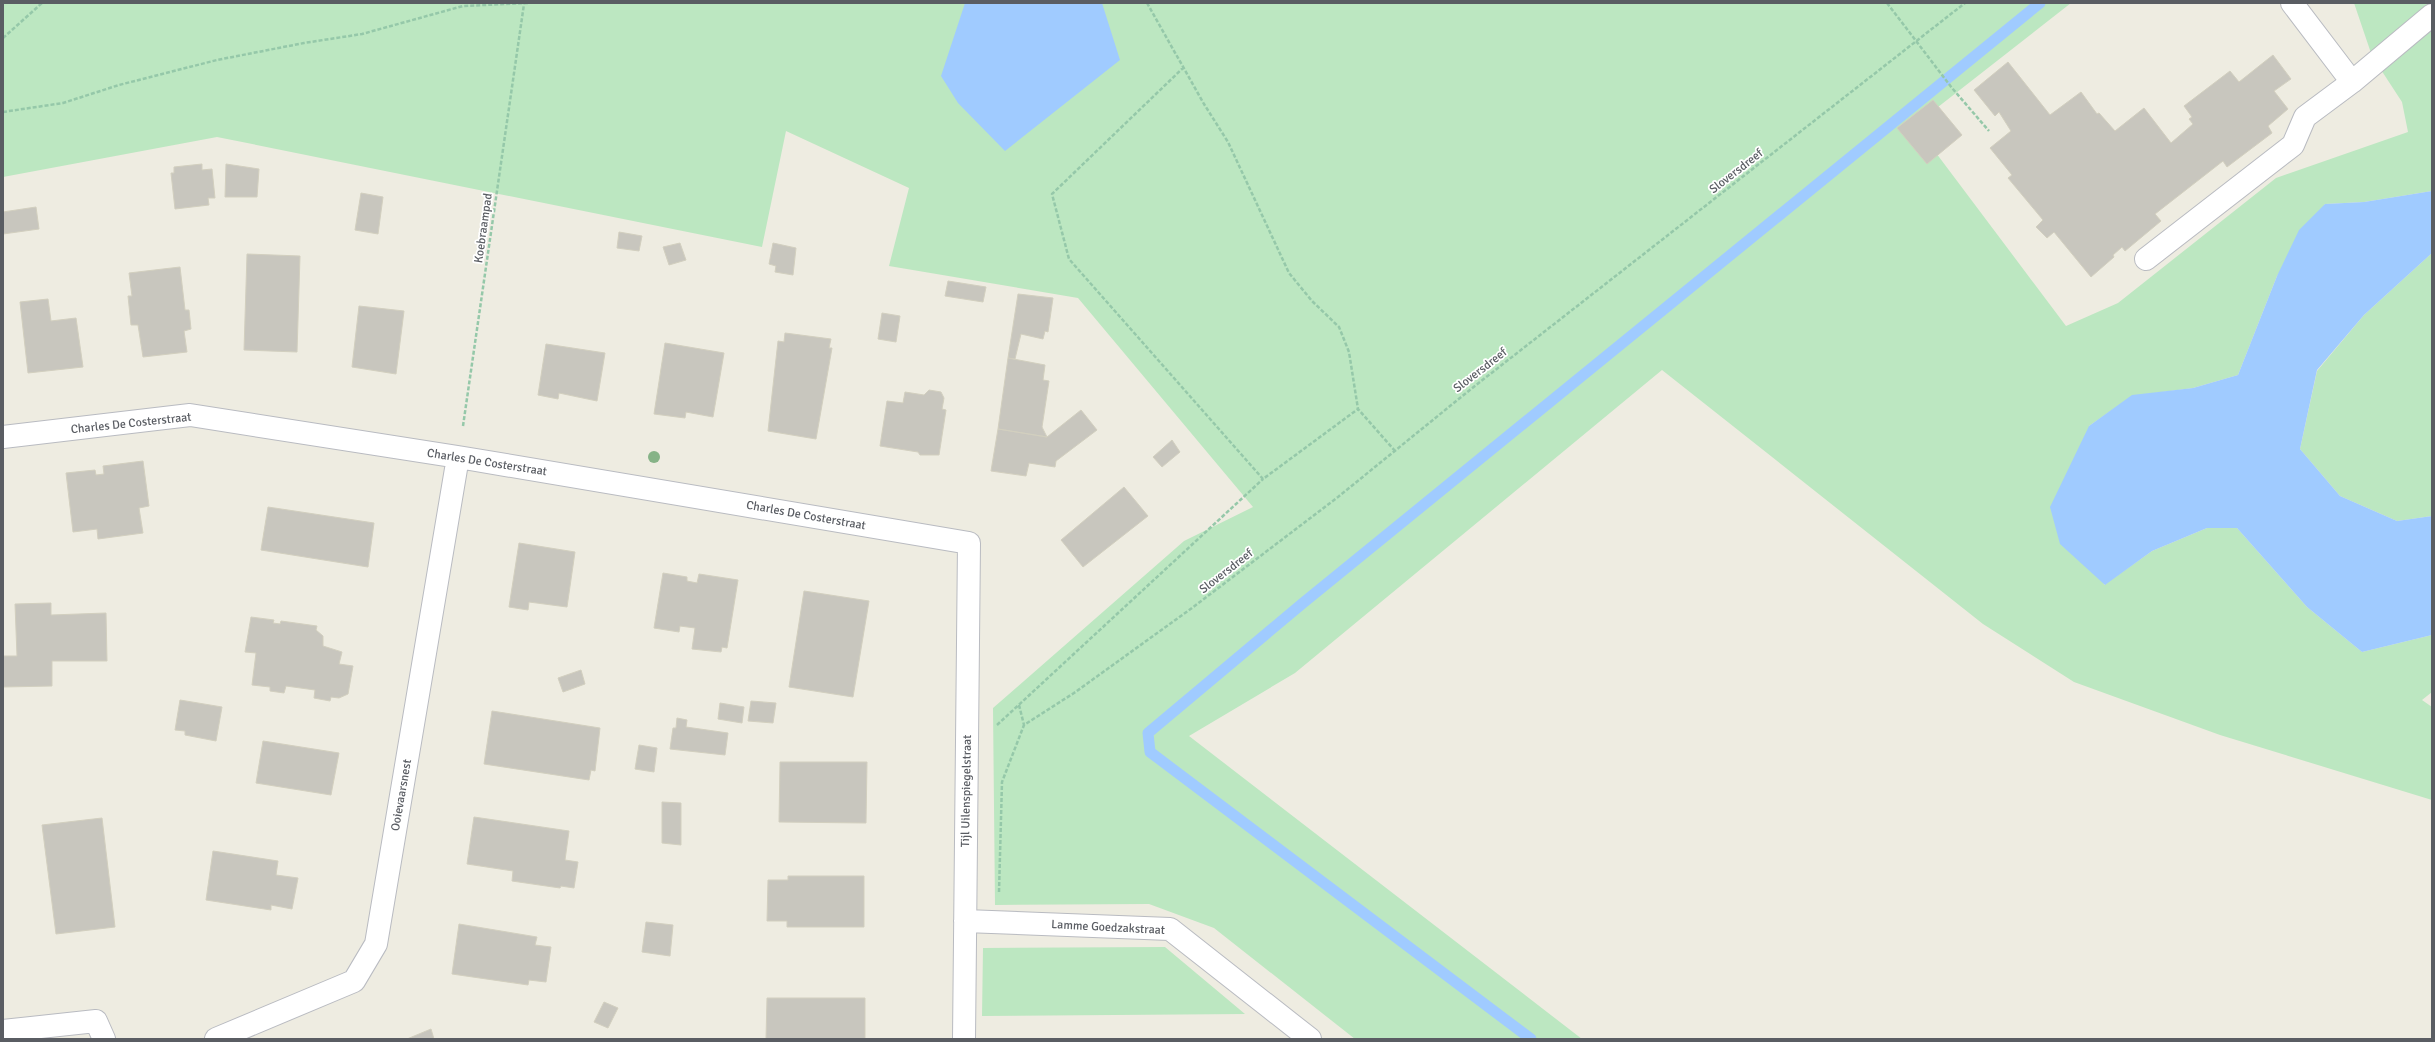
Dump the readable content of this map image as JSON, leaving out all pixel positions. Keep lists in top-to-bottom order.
{
  "streets": {
    "street": [
      "Charles De Costerstraat",
      "Tijl Uilenspiegelstraat",
      "Ooievaarsnest",
      "Lamme Goedzakstraat"
    ],
    "path": ["Sloversdreef", "Koebraampad"]
  },
  "crossings": [
    ["Koebraampad", "Charles De Costerstraat"],
    ["Koebraampad", "Ooievaarsnest"],
    ["Charles De Costerstraat", "Tijl Uilenspiegelstraat"],
    ["Charles De Costerstraat", "Ooievaarsnest"],
    ["Tijl Uilenspiegelstraat", "Lamme Goedzakstraat"]
  ]
}
